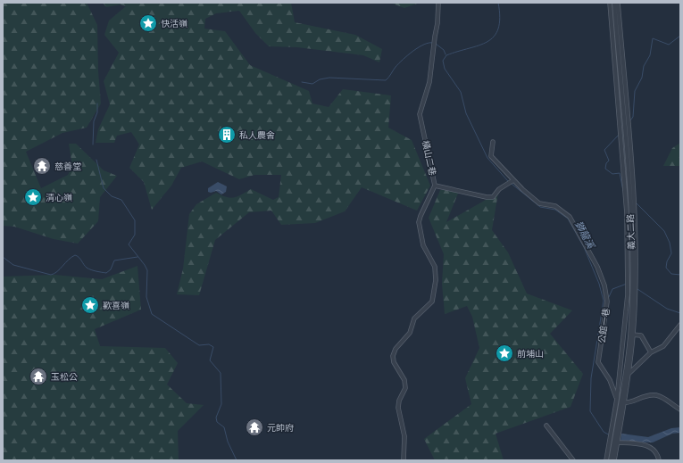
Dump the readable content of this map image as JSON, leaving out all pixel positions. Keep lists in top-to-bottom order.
{
  "streets": {
    "street": ["橫山二巷", "義大二路", "公館一巷"]
  },
  "crossings": [
    ["義大二路", "公館一巷"]
  ],
  "water": ["獅龍溪"],
  "places": {
    "place": [
      "快活嶺",
      "清心嶺",
      "歡喜嶺",
      "前埔山"
    ],
    "building": ["私人農舍"],
    "temple": ["慈善堂", "玉松公", "元帥府"]
  }
}
